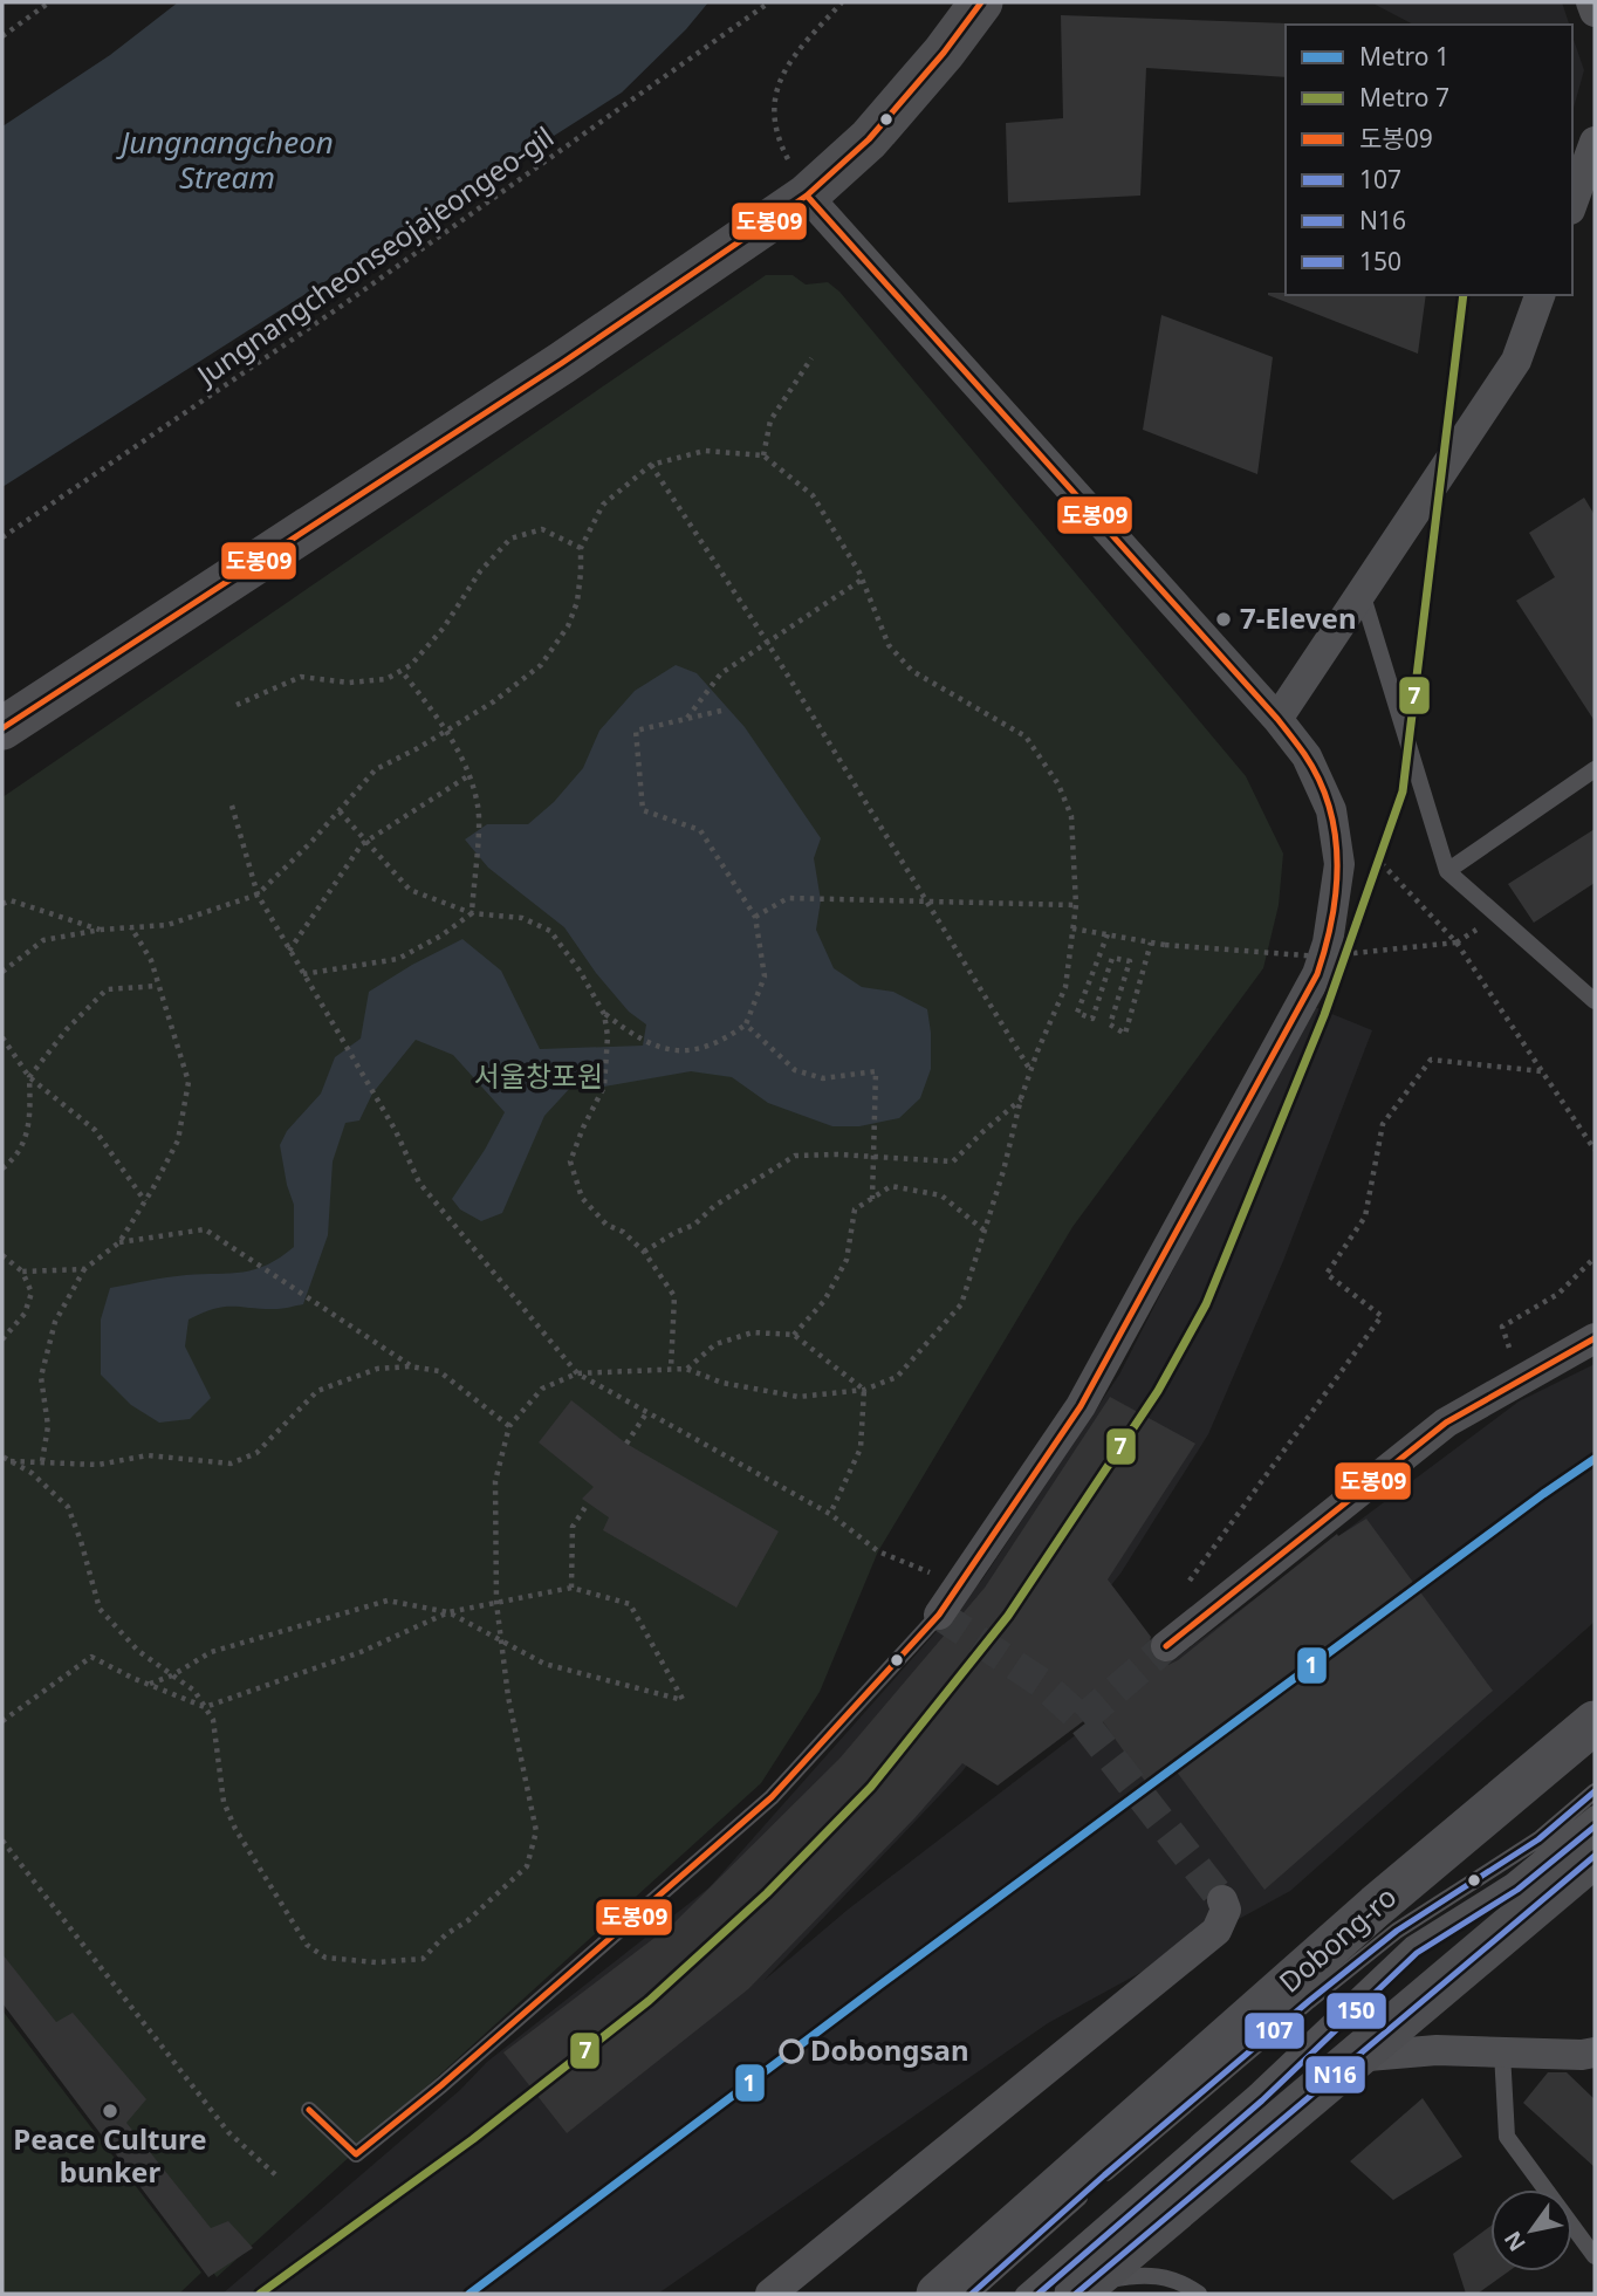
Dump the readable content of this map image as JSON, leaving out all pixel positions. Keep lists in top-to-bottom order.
{
  "streets": {
    "main road": ["Dobong-ro"],
    "path": ["Jungnangcheonseojajeongeo-gil"]
  },
  "water": ["Jungnangcheon Stream"],
  "parks": ["서울창포원"],
  "places": ["7-Eleven", "Dobongsan", "Peace Culture bunker"],
  "lines": [
    "transit line 도봉09",
    "metro line 7",
    "metro line 1",
    "transit line 107",
    "transit line 150",
    "transit line N16"
  ],
  "legend": [
    "Metro 1",
    "Metro 7",
    "도봉09",
    "107",
    "N16",
    "150"
  ],
  "north": "bottom left"
}
